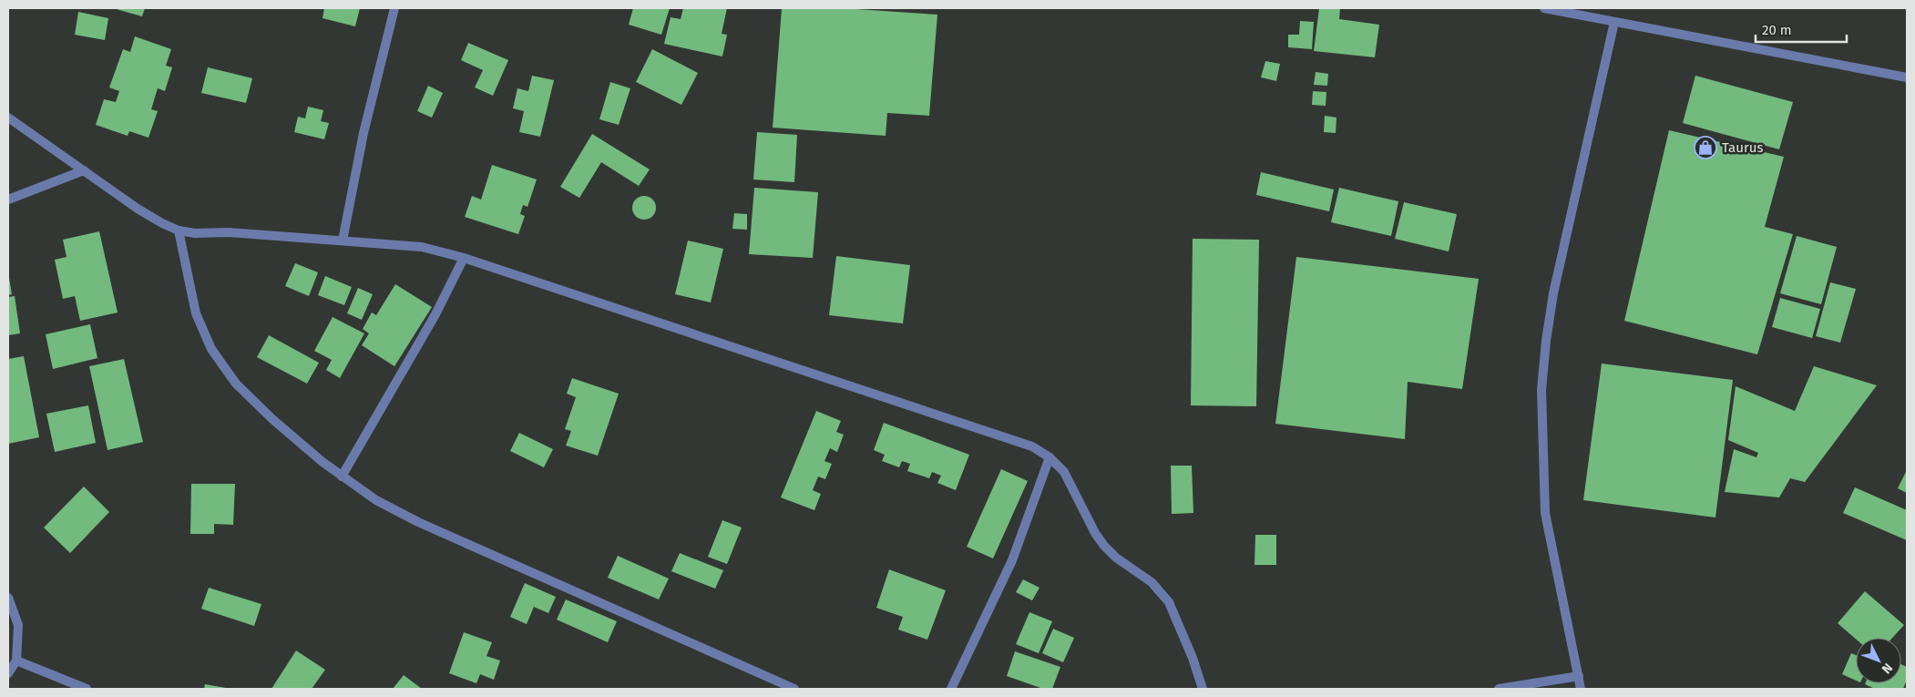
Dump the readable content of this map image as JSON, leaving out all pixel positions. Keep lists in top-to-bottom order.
{
  "places": {
    "shop": ["Taurus"]
  },
  "scale_bar": "20 m",
  "north": "bottom right"
}
